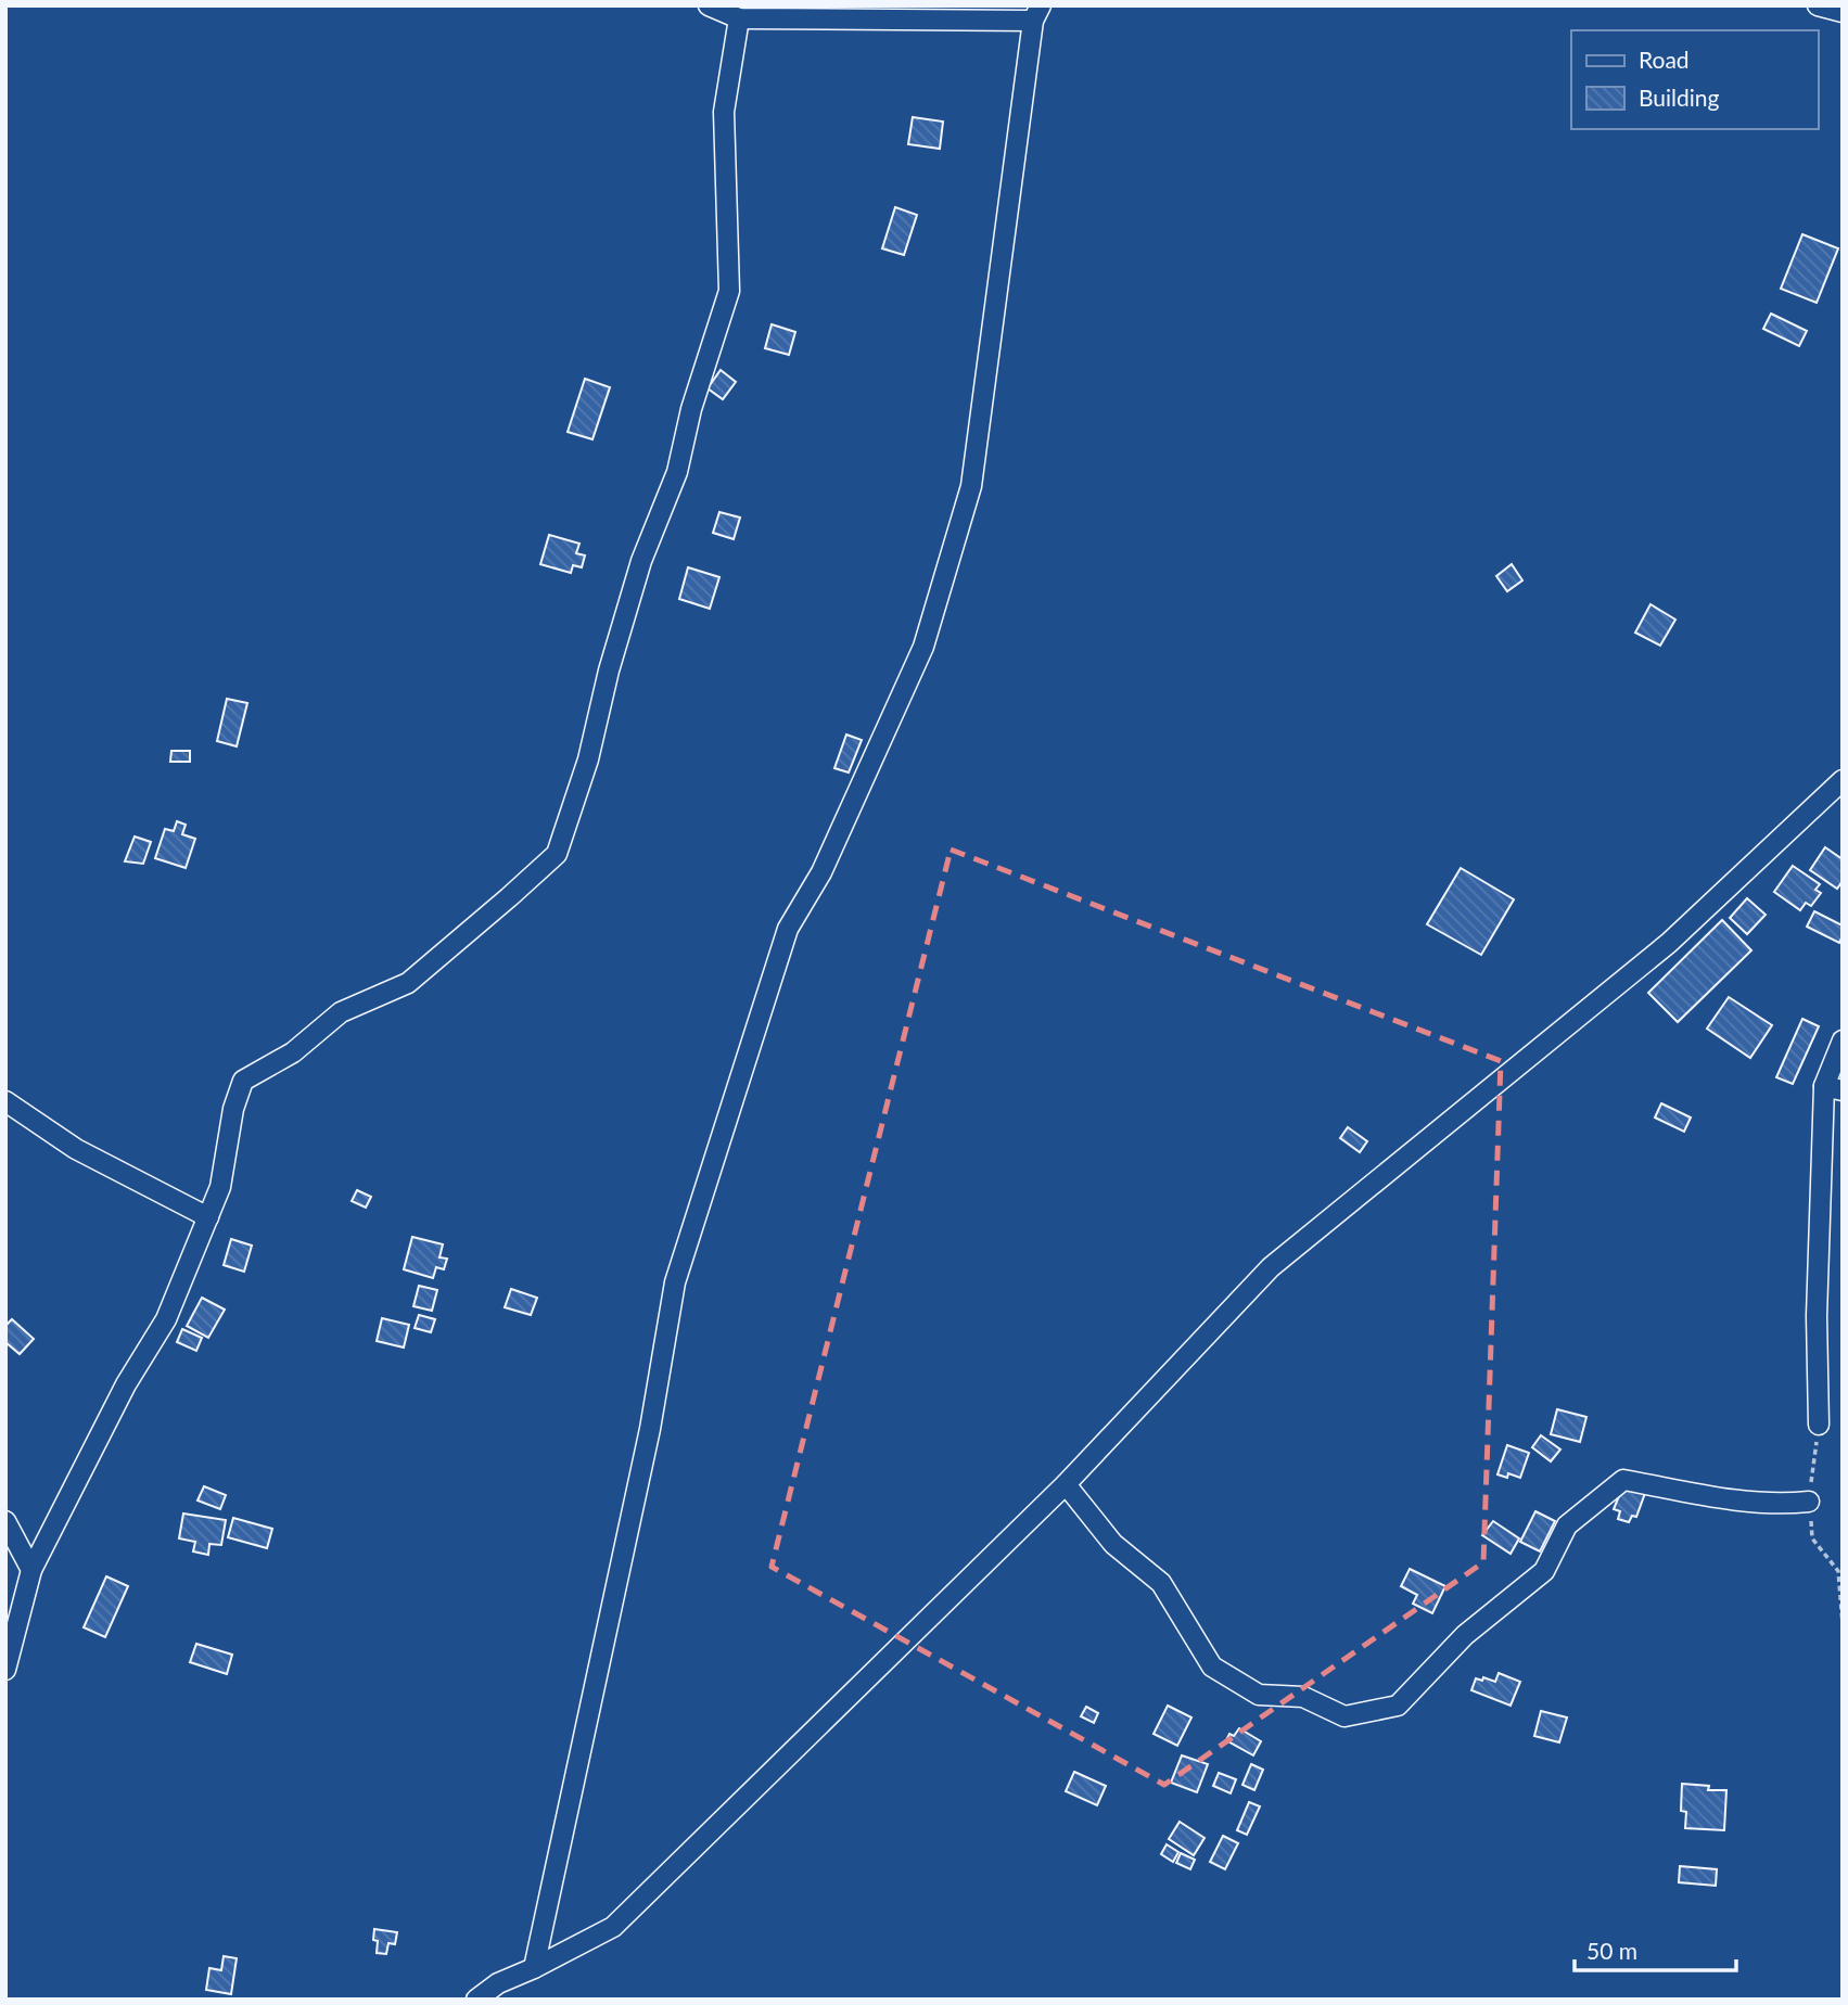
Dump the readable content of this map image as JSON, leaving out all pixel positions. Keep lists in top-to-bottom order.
{
  "legend": ["Road", "Building"],
  "scale_bar": "50 m"
}
